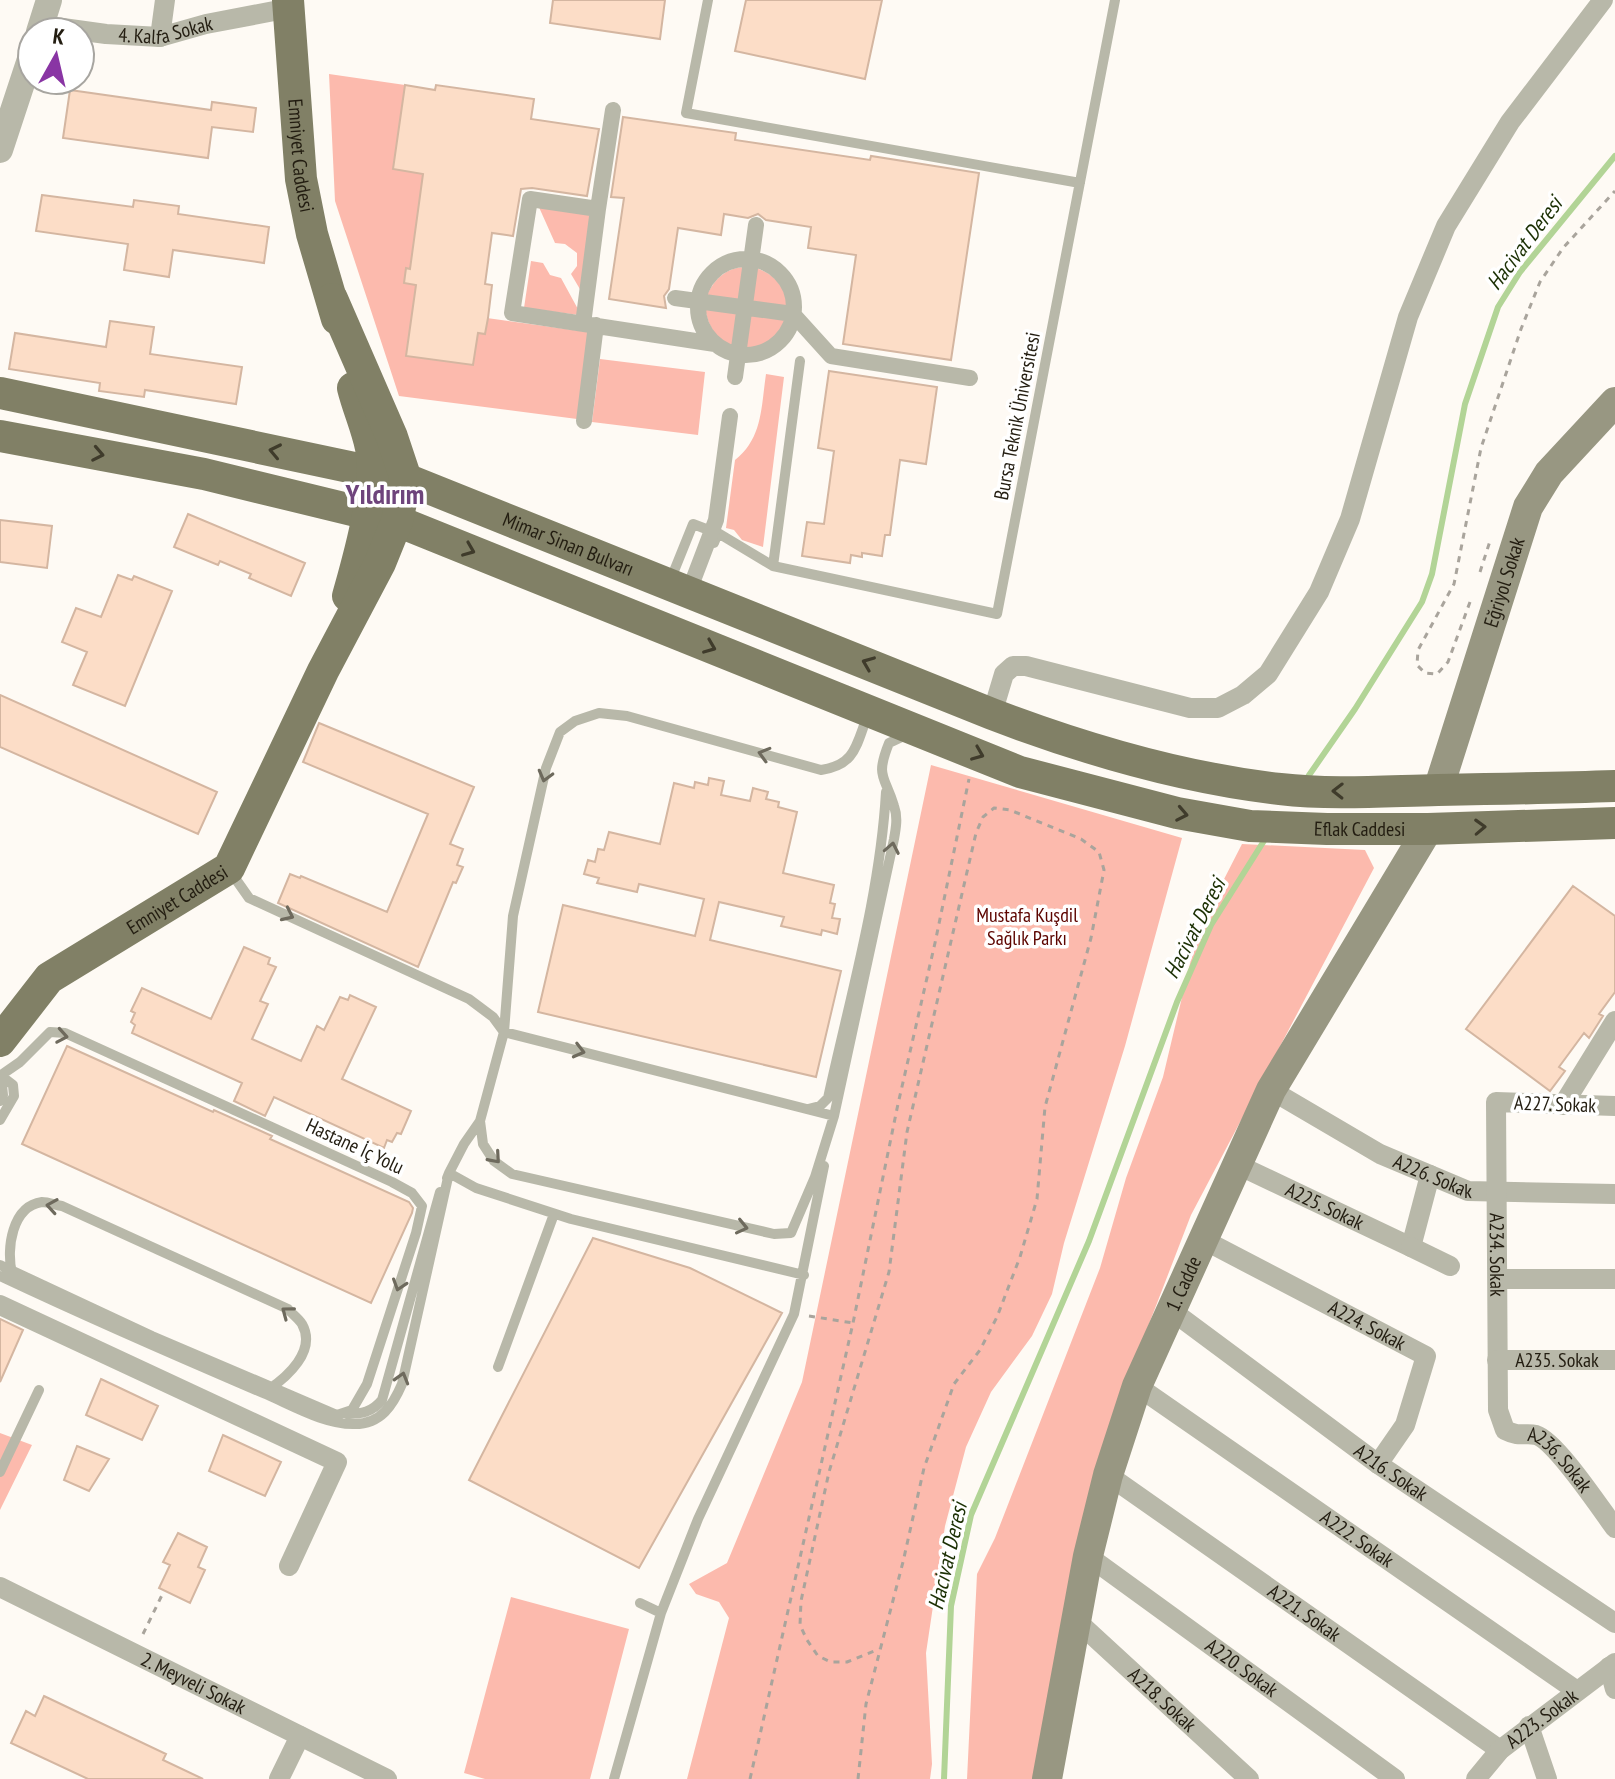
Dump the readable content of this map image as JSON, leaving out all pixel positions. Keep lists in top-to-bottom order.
{
  "streets": {
    "main road": [
      "Emniyet Caddesi",
      "Mimar Sinan Bulvarı",
      "Eğriyol Sokak",
      "Eflak Caddesi",
      "1. Cadde"
    ],
    "street": [
      "4. Kalfa Sokak",
      "A227. Sokak",
      "A226. Sokak",
      "A225. Sokak",
      "A234. Sokak",
      "A224. Sokak",
      "A235. Sokak",
      "A236. Sokak",
      "A216. Sokak",
      "A222. Sokak",
      "A221. Sokak",
      "A220. Sokak",
      "2. Meyveli Sokak",
      "A218. Sokak",
      "A223. Sokak"
    ],
    "lane": ["Bursa Teknik Üniversitesi", "Hastane İç Yolu"]
  },
  "crossings": [
    ["4. Kalfa Sokak", "Emniyet Caddesi"],
    ["Emniyet Caddesi", "Mimar Sinan Bulvarı"],
    ["Mimar Sinan Bulvarı", "Eflak Caddesi"],
    ["Eğriyol Sokak", "Eflak Caddesi"],
    ["Eflak Caddesi", "1. Cadde"],
    ["A227. Sokak", "A234. Sokak"],
    ["A226. Sokak", "A234. Sokak"],
    ["A226. Sokak", "1. Cadde"],
    ["A225. Sokak", "1. Cadde"],
    ["A234. Sokak", "A235. Sokak"],
    ["A234. Sokak", "A236. Sokak"],
    ["1. Cadde", "A224. Sokak"],
    ["1. Cadde", "A216. Sokak"],
    ["1. Cadde", "A222. Sokak"],
    ["1. Cadde", "A221. Sokak"],
    ["1. Cadde", "A220. Sokak"],
    ["1. Cadde", "A218. Sokak"],
    ["A224. Sokak", "A216. Sokak"],
    ["A222. Sokak", "A223. Sokak"],
    ["A221. Sokak", "A223. Sokak"]
  ],
  "districts": ["Yıldırım"],
  "water": ["Hacivat Deresi"],
  "parks": ["Mustafa Kuşdil Sağlık Parkı"],
  "north": "top"
}
